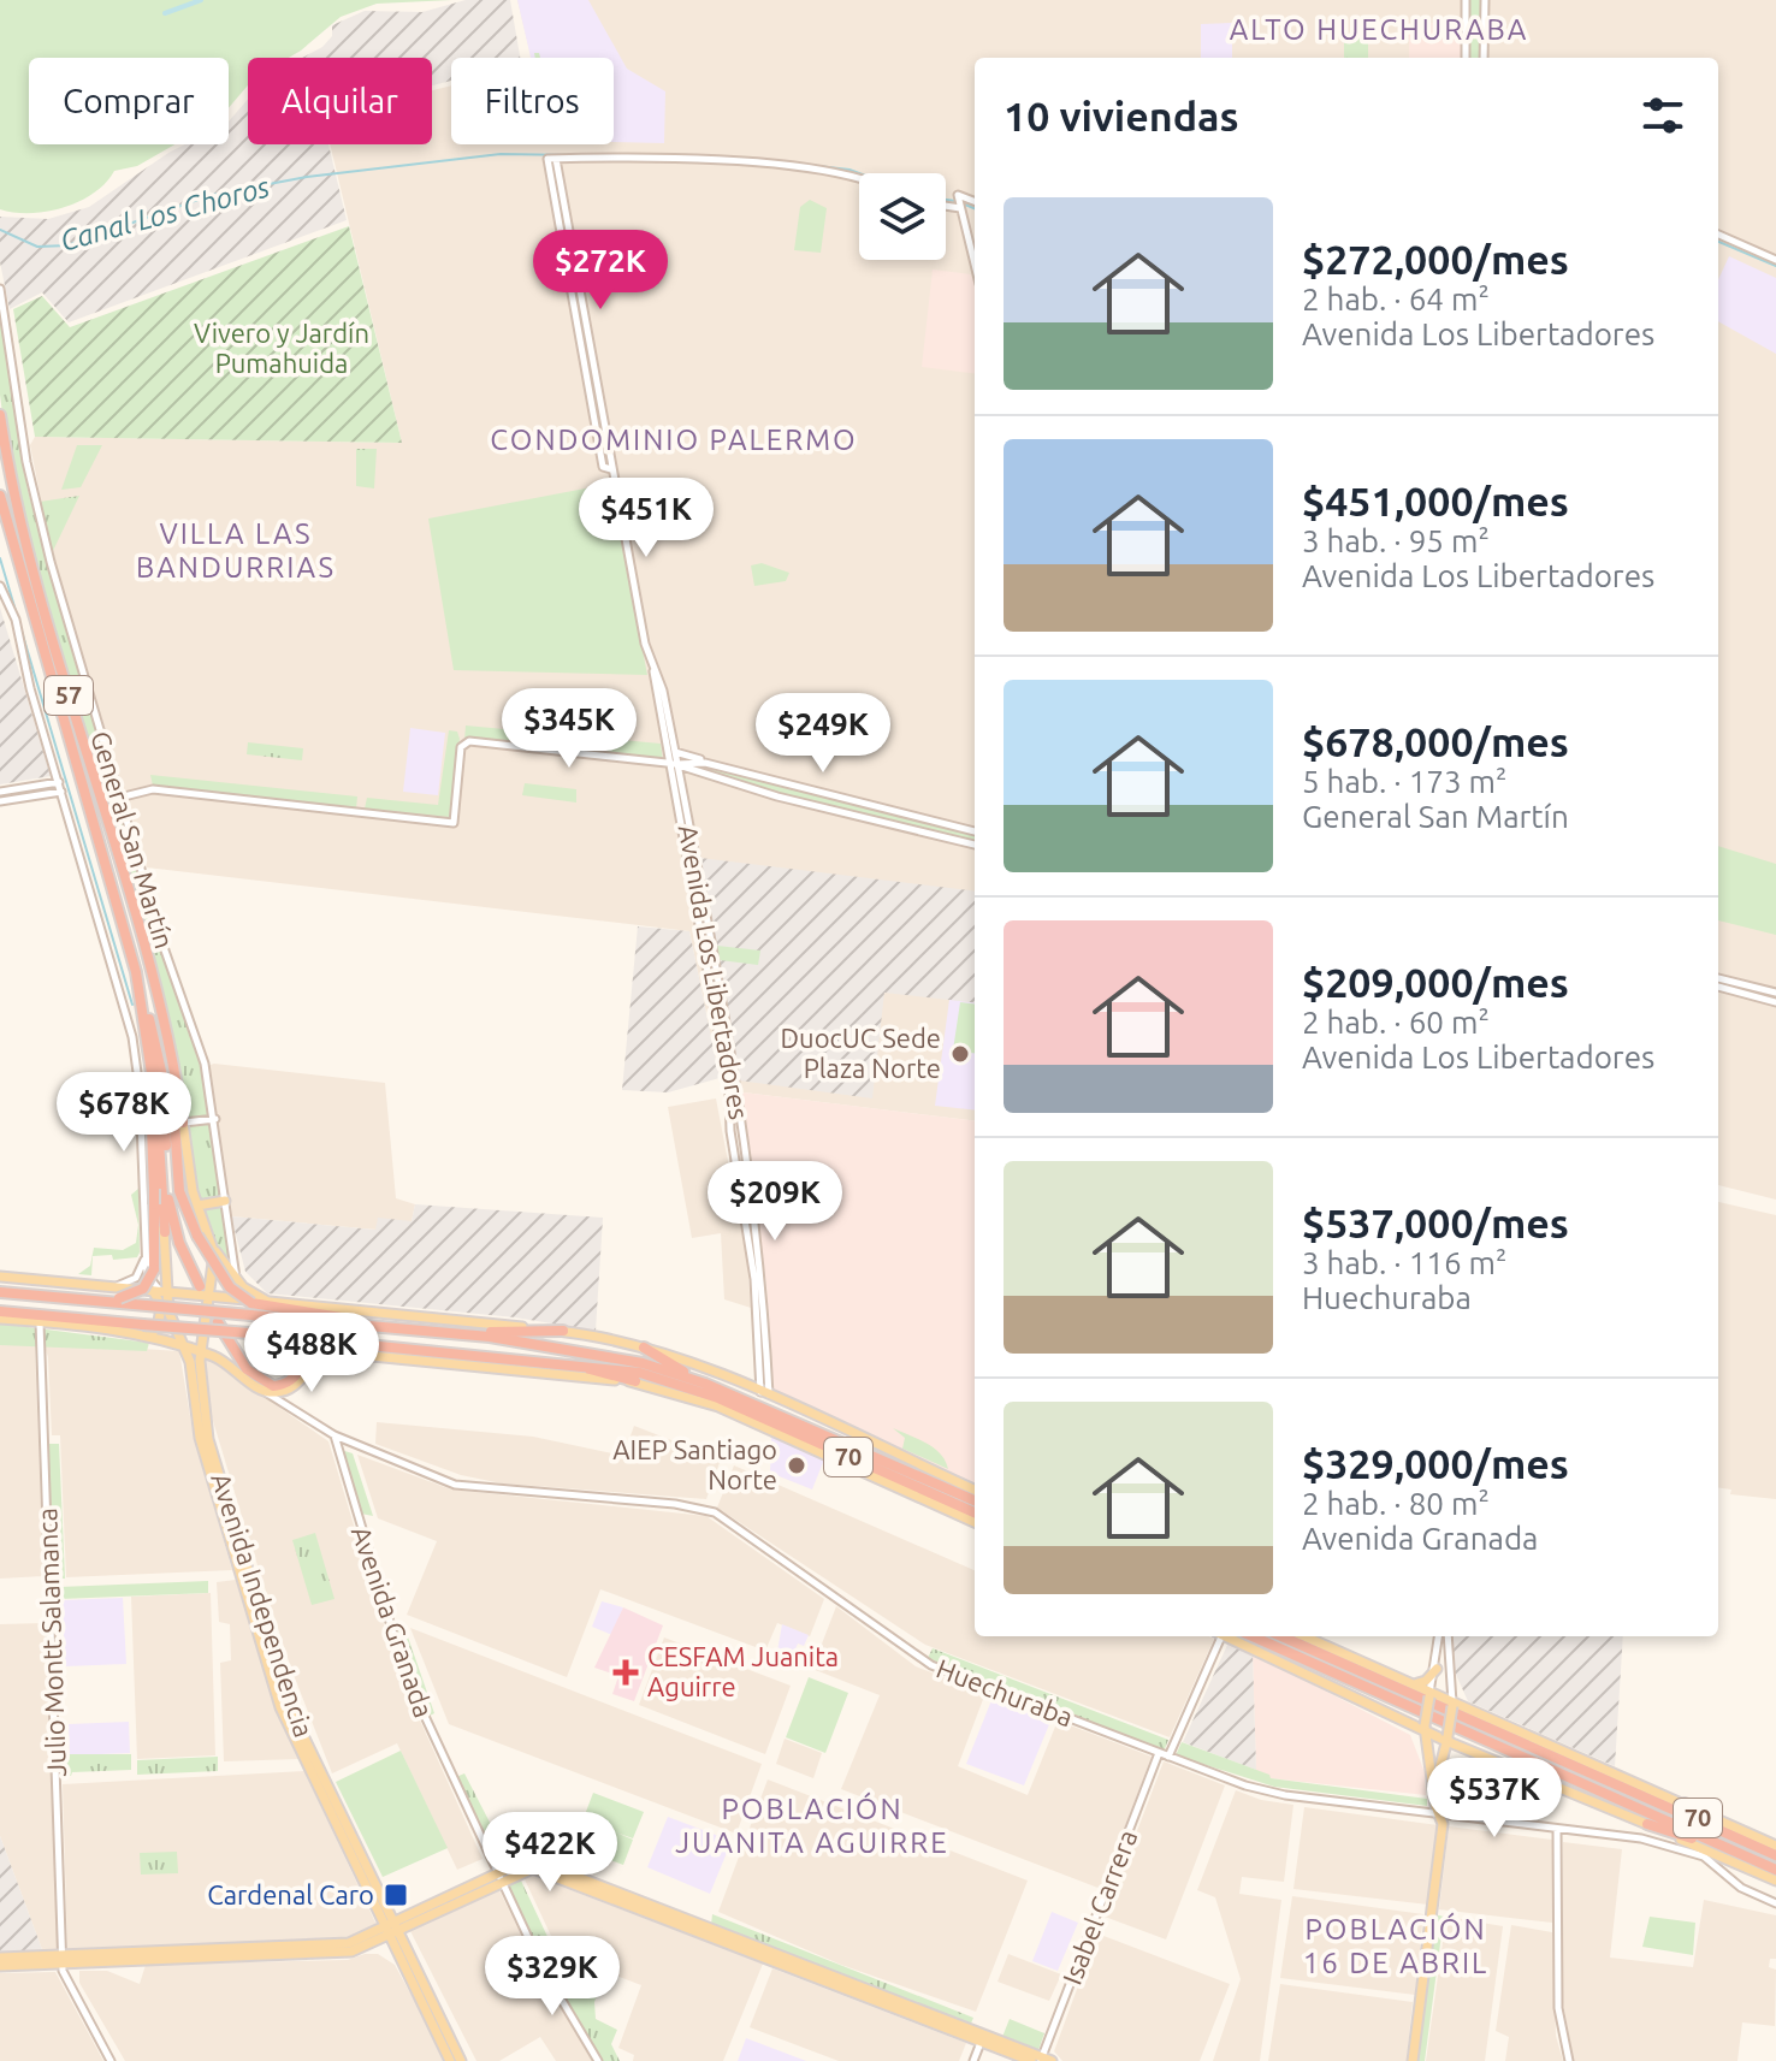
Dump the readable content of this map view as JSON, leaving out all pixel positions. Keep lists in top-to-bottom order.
{
  "streets": {
    "highway": ["57", "70"],
    "main road": ["Avenida Independencia"],
    "street": [
      "General San Martín",
      "Avenida Los Libertadores",
      "Avenida Granada",
      "Julio Montt Salamanca",
      "Huechuraba",
      "Isabel Carrera"
    ]
  },
  "crossings": [
    ["57", "Avenida Independencia"],
    ["General San Martín", "Avenida Independencia"],
    ["Avenida Granada", "Huechuraba"],
    ["Huechuraba", "Isabel Carrera"]
  ],
  "districts": [
    "ALTO HUECHURABA",
    "CONDOMINIO PALERMO",
    "VILLA LAS BANDURRIAS",
    "POBLACIÓN JUANITA AGUIRRE",
    "POBLACIÓN 16 DE ABRIL"
  ],
  "water": ["Canal Los Choros"],
  "parks": ["Vivero y Jardín Pumahuida"],
  "places": {
    "other": ["DuocUC Sede Plaza Norte", "AIEP Santiago Norte"],
    "health": ["CESFAM Juanita Aguirre"],
    "transit": ["Cardenal Caro"]
  },
  "page": {
    "chip": ["Comprar", "Alquilar", "Filtros"],
    "heading": "10 viviendas",
    "list": [
      {
        "name": "$272,000/mes",
        "note": "2 hab. · 64 m² · Avenida Los Libertadores"
      },
      {
        "name": "$451,000/mes",
        "note": "3 hab. · 95 m² · Avenida Los Libertadores"
      },
      {
        "name": "$678,000/mes",
        "note": "5 hab. · 173 m² · General San Martín"
      },
      {
        "name": "$209,000/mes",
        "note": "2 hab. · 60 m² · Avenida Los Libertadores"
      },
      {
        "name": "$537,000/mes",
        "note": "3 hab. · 116 m² · Huechuraba"
      },
      {
        "name": "$329,000/mes",
        "note": "2 hab. · 80 m² · Avenida Granada"
      }
    ],
    "price": [
      "$272K",
      "$451K",
      "$345K",
      "$249K",
      "$678K",
      "$209K",
      "$488K",
      "$537K",
      "$422K",
      "$329K"
    ]
  }
}
